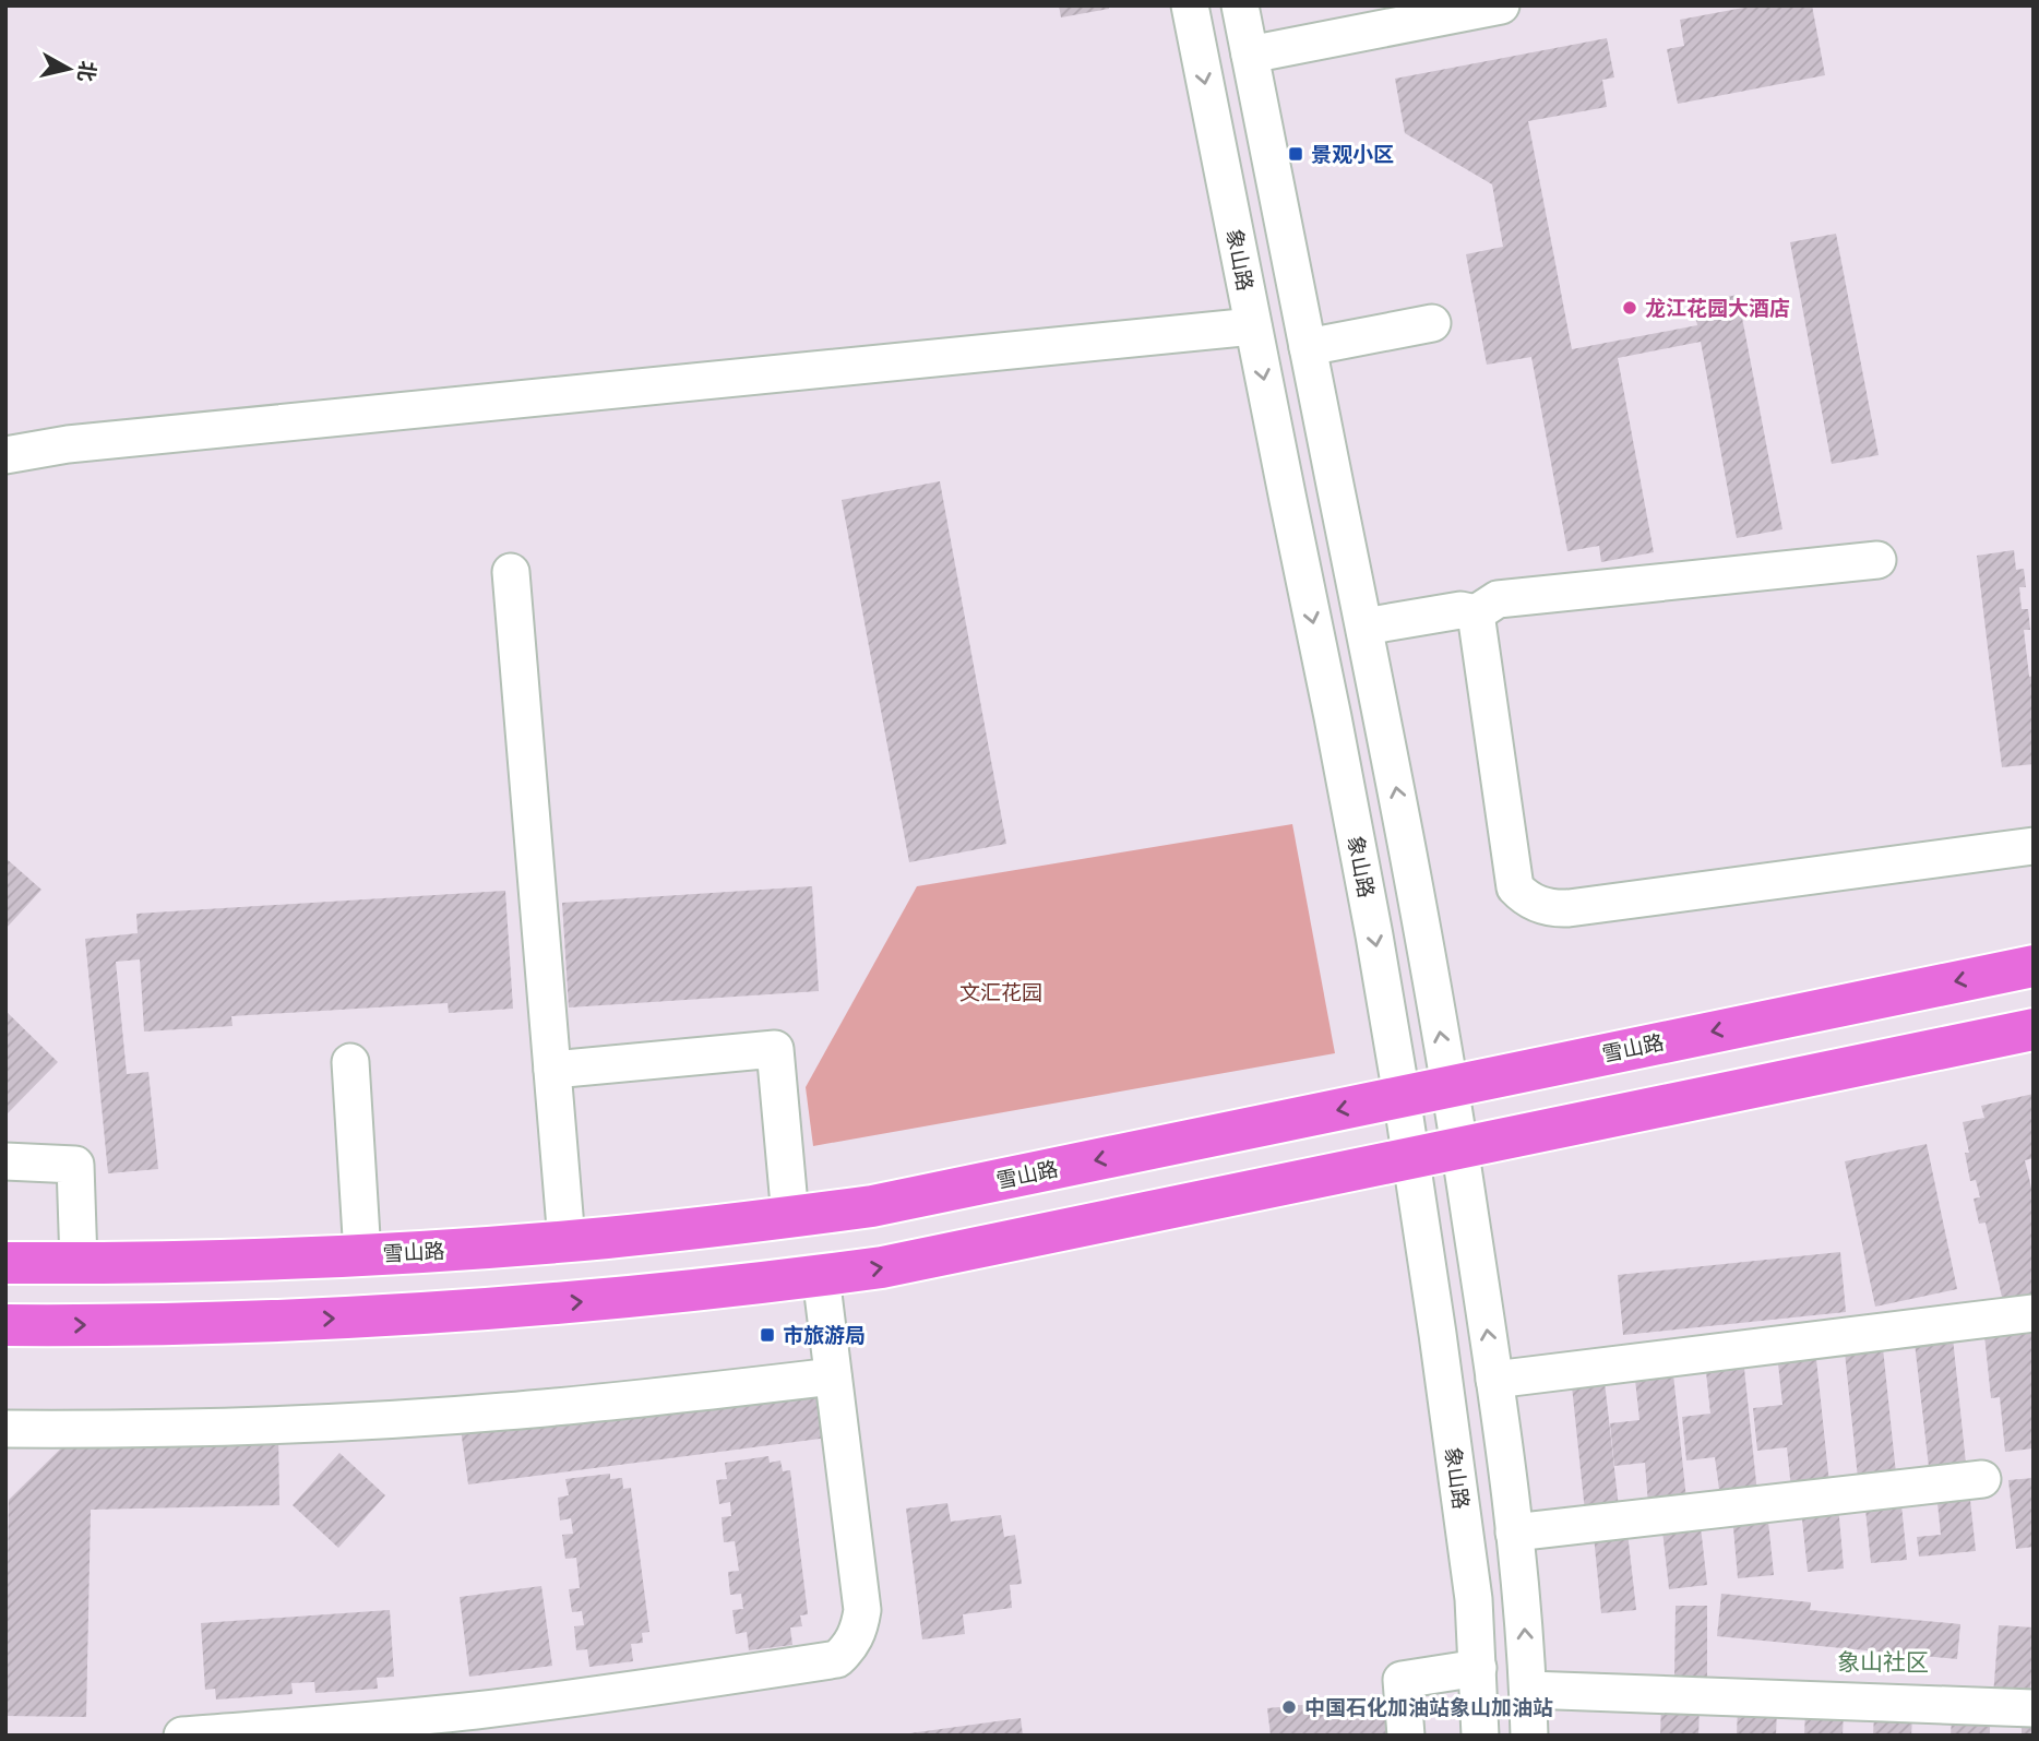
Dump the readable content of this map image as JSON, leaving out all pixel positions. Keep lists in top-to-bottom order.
{
  "streets": {
    "main road": ["雪山路"],
    "street": ["象山路"]
  },
  "crossings": [
    ["象山路", "雪山路"]
  ],
  "districts": ["象山社区"],
  "parks": ["文汇花园"],
  "places": {
    "transit": ["景观小区", "市旅游局"],
    "other": ["龙江花园大酒店", "中国石化加油站象山加油站"]
  },
  "north": "right"
}
